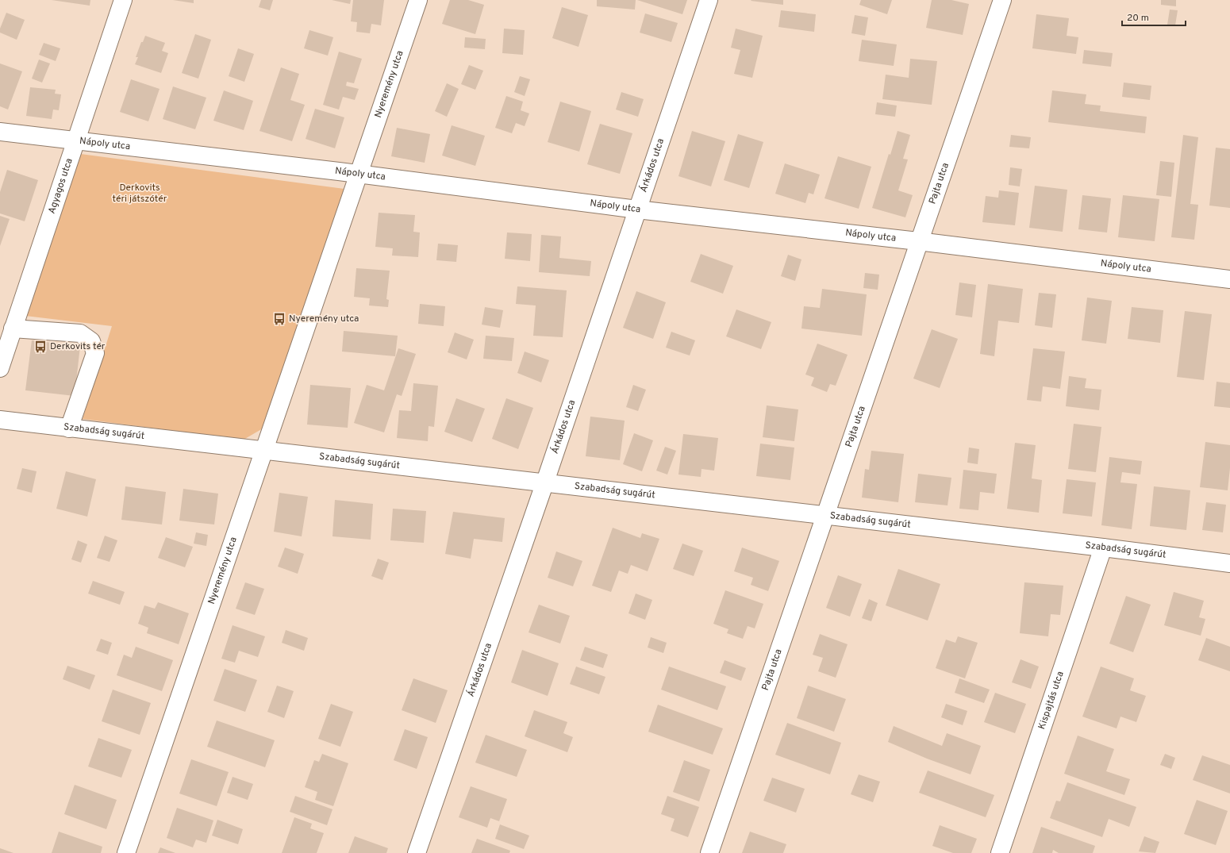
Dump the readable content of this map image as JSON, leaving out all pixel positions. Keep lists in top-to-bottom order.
{
  "streets": {
    "street": [
      "Nyeremény utca",
      "Nápoly utca",
      "Árkádos utca",
      "Pajta utca",
      "Agyagos utca",
      "Szabadság sugárút",
      "Kispajtás utca"
    ]
  },
  "crossings": [
    ["Nyeremény utca", "Nápoly utca"],
    ["Nyeremény utca", "Szabadság sugárút"],
    ["Nápoly utca", "Árkádos utca"],
    ["Nápoly utca", "Pajta utca"],
    ["Nápoly utca", "Agyagos utca"],
    ["Árkádos utca", "Szabadság sugárút"],
    ["Pajta utca", "Szabadság sugárút"],
    ["Szabadság sugárút", "Kispajtás utca"]
  ],
  "parks": ["Derkovits téri játszótér"],
  "places": {
    "bus stop": ["Nyeremény utca", "Derkovits tér"]
  },
  "scale_bar": "20 m"
}
